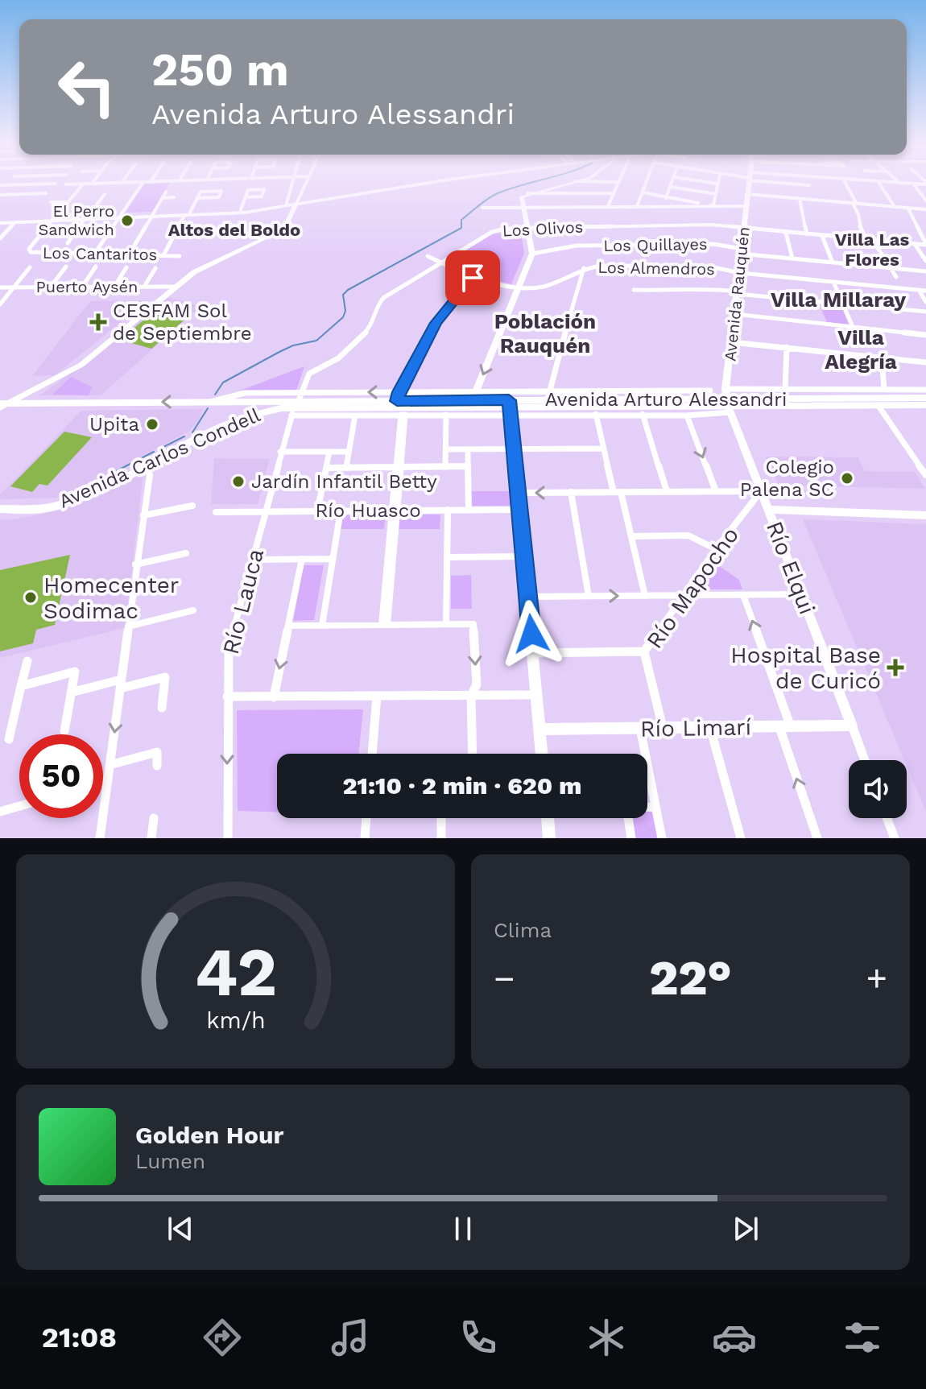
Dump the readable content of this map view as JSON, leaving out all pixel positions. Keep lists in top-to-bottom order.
{
  "streets": {
    "main road": [
      "Avenida Rauquén",
      "Avenida Arturo Alessandri",
      "Avenida Carlos Condell",
      "Río Elqui",
      "Río Limarí"
    ],
    "street": [
      "Los Olivos",
      "Los Quillayes",
      "Los Cantaritos",
      "Los Almendros",
      "Puerto Aysén",
      "Río Huasco",
      "Río Mapocho",
      "Río Lauca"
    ]
  },
  "crossings": [
    ["Los Olivos", "Los Almendros"],
    ["Los Olivos", "Avenida Rauquén"],
    ["Los Olivos", "Avenida Arturo Alessandri"],
    ["Los Olivos", "Río Lauca"],
    ["Los Quillayes", "Avenida Rauquén"],
    ["Los Almendros", "Avenida Rauquén"],
    ["Avenida Rauquén", "Avenida Arturo Alessandri"],
    ["Avenida Rauquén", "Río Elqui"],
    ["Avenida Arturo Alessandri", "Avenida Carlos Condell"],
    ["Avenida Arturo Alessandri", "Río Elqui"],
    ["Avenida Arturo Alessandri", "Río Lauca"],
    ["Río Huasco", "Río Lauca"],
    ["Río Elqui", "Río Mapocho"],
    ["Río Elqui", "Río Limarí"],
    ["Río Mapocho", "Río Limarí"]
  ],
  "districts": [
    "Altos del Boldo",
    "Villa Las Flores",
    "Villa Millaray",
    "Población Rauquén",
    "Villa Alegría"
  ],
  "places": {
    "other": [
      "El Perro Sandwich",
      "Upita",
      "Colegio Palena SC",
      "Jardín Infantil Betty",
      "Homecenter Sodimac"
    ],
    "health": ["CESFAM Sol de Septiembre", "Hospital Base de Curicó"]
  },
  "page": {
    "turn": ["250 m", "Avenida Arturo Alessandri"],
    "limit": "50",
    "trip": "21:10 · 2 min · 620 m",
    "tile": "Clima",
    "heat": ["−", "22°", "+"],
    "song": ["Golden Hour", "Lumen"],
    "tabs": "21:08",
    "gauge": ["42", "km/h"]
  }
}
